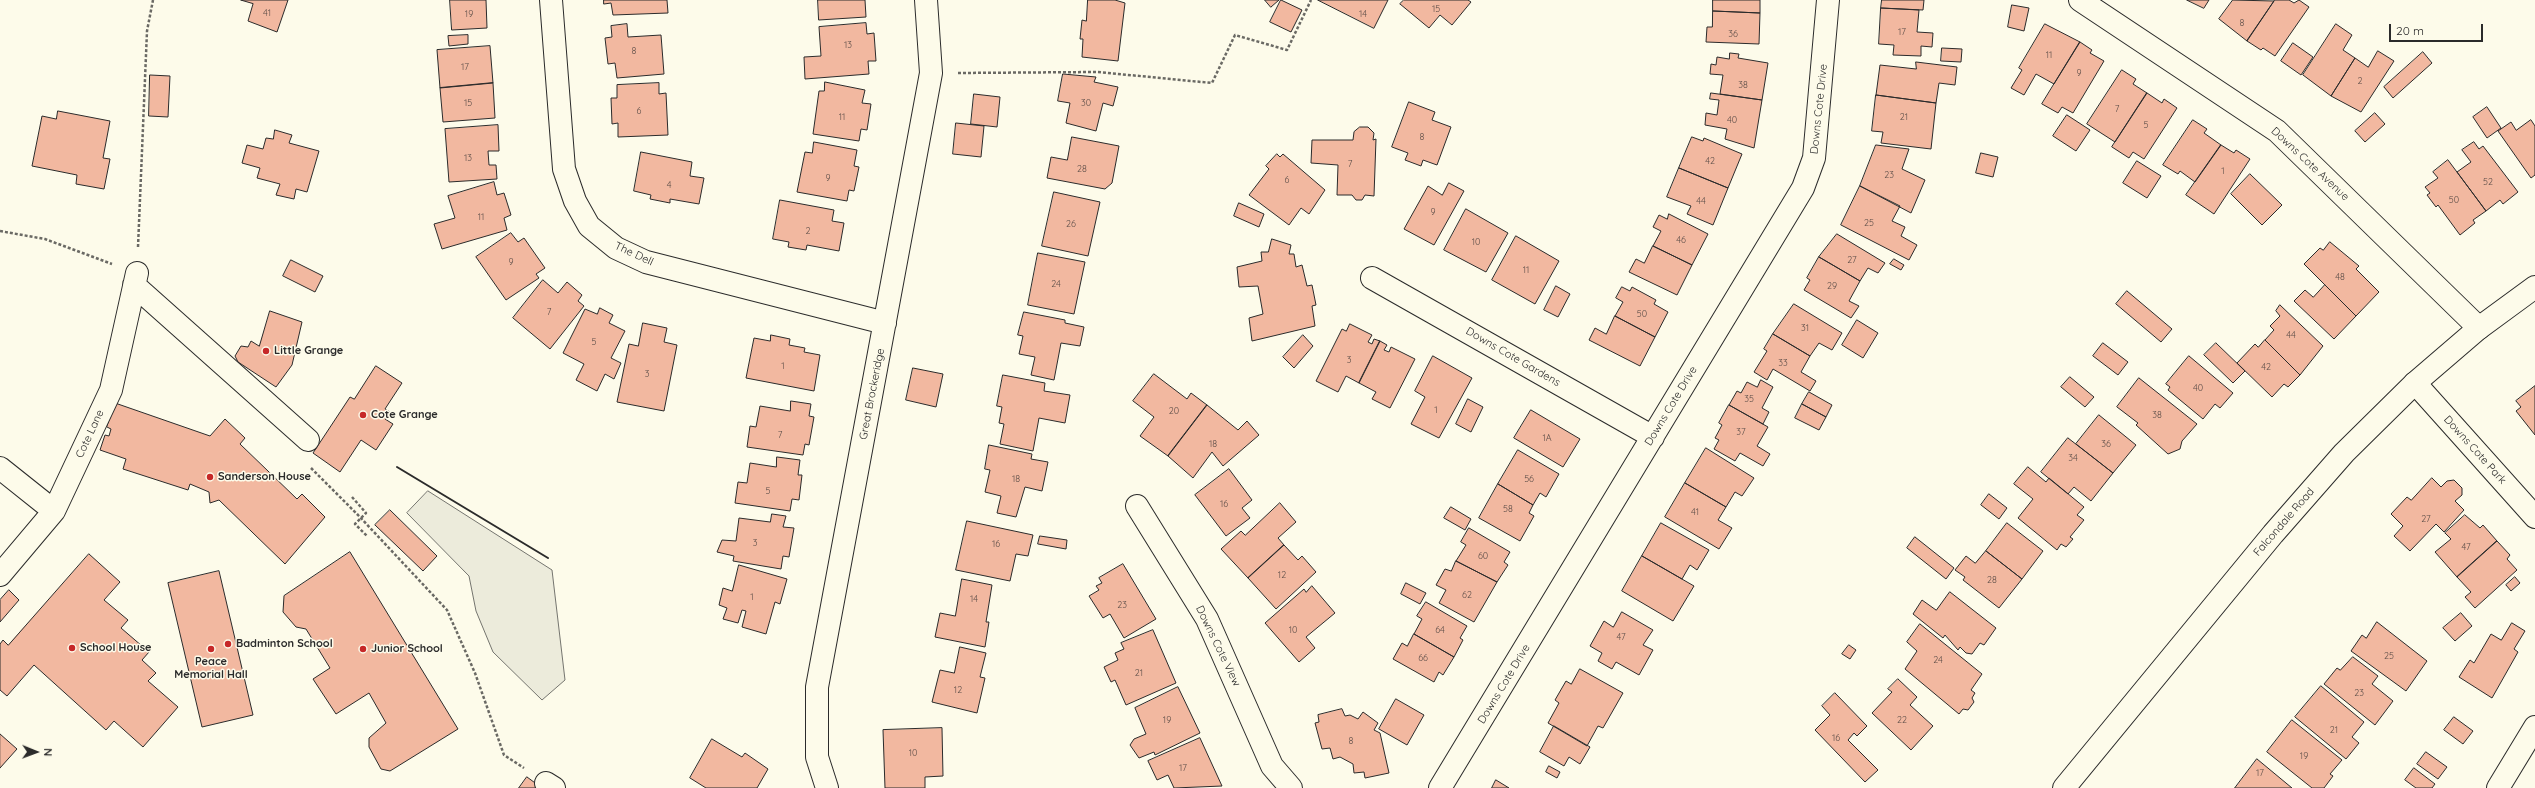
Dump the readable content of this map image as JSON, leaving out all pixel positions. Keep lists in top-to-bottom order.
{
  "streets": {
    "street": [
      "Downs Cote Drive",
      "Downs Cote Avenue",
      "The Dell",
      "Downs Cote Gardens",
      "Great Brockeridge",
      "Cote Lane",
      "Downs Cote Park",
      "Falcondale Road",
      "Downs Cote View"
    ]
  },
  "crossings": [
    ["Downs Cote Drive", "Downs Cote Gardens"],
    ["Downs Cote Avenue", "Falcondale Road"],
    ["The Dell", "Great Brockeridge"],
    ["Downs Cote Park", "Falcondale Road"]
  ],
  "places": [
    "Little Grange",
    "Cote Grange",
    "Sanderson House",
    "Badminton School",
    "School House",
    "Peace Memorial Hall",
    "Junior School"
  ],
  "house_numbers": [
    "15",
    "41",
    "19",
    "14",
    "8",
    "17",
    "36",
    "13",
    "8",
    "11",
    "17",
    "9",
    "2",
    "38",
    "15",
    "30",
    "7",
    "6",
    "11",
    "21",
    "40",
    "5",
    "8",
    "13",
    "42",
    "7",
    "28",
    "1",
    "23",
    "9",
    "6",
    "52",
    "4",
    "50",
    "44",
    "9",
    "11",
    "25",
    "26",
    "2",
    "46",
    "10",
    "27",
    "9",
    "11",
    "48",
    "24",
    "29",
    "7",
    "50",
    "31",
    "44",
    "5",
    "3",
    "33",
    "1",
    "42",
    "3",
    "40",
    "35",
    "1",
    "20",
    "38",
    "37",
    "7",
    "1A",
    "18",
    "36",
    "34",
    "18",
    "56",
    "5",
    "16",
    "58",
    "41",
    "27",
    "3",
    "16",
    "47",
    "60",
    "12",
    "28",
    "62",
    "1",
    "14",
    "23",
    "10",
    "64",
    "47",
    "25",
    "66",
    "24",
    "21",
    "12",
    "23",
    "19",
    "22",
    "21",
    "16",
    "8",
    "10",
    "19",
    "17",
    "17"
  ],
  "scale_bar": "20 m",
  "north": "right"
}
